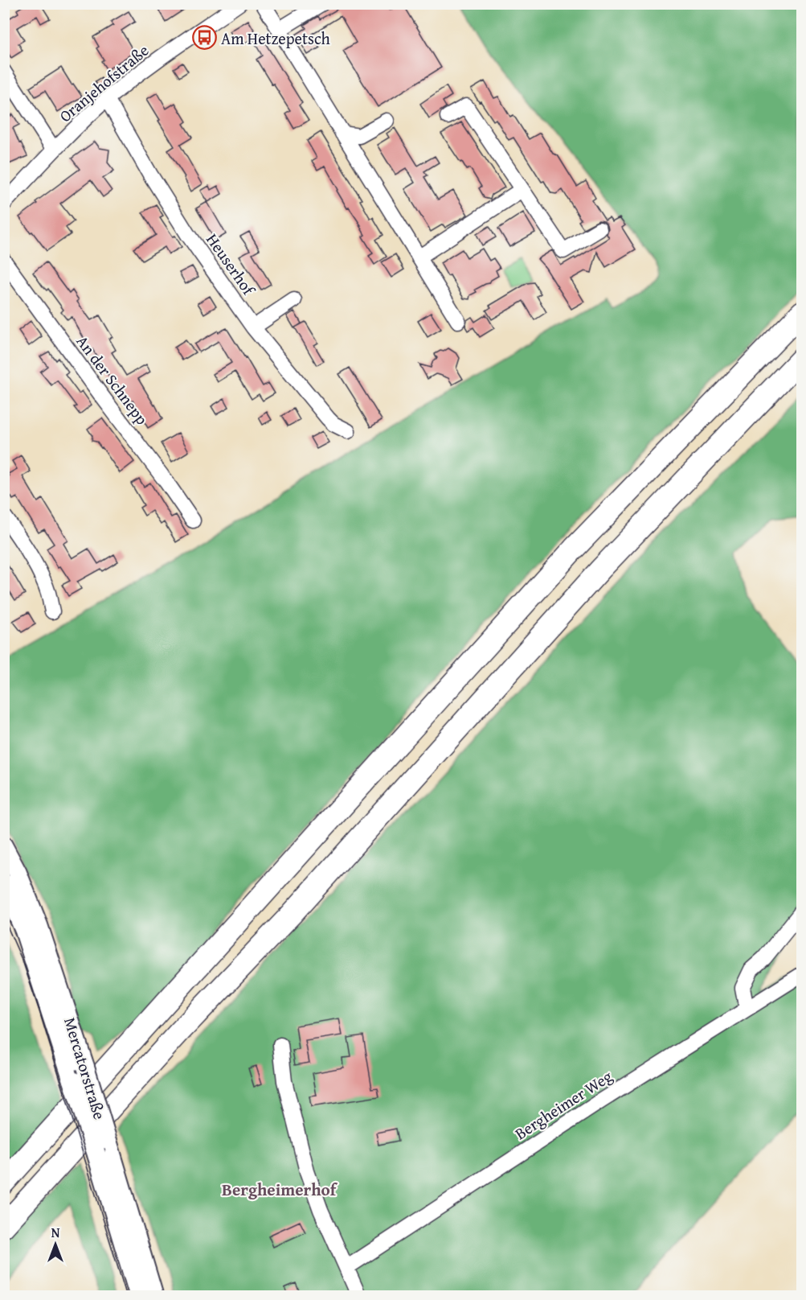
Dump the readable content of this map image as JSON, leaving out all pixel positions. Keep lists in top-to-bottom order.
{
  "streets": {
    "main road": ["Mercatorstraße"],
    "street": [
      "Oranjehofstraße",
      "Heuserhof",
      "An der Schnepp",
      "Bergheimer Weg"
    ]
  },
  "crossings": [
    ["Oranjehofstraße", "Heuserhof"]
  ],
  "districts": ["Bergheimerhof"],
  "places": {
    "bus stop": ["Am Hetzepetsch"]
  },
  "north": "top"
}
